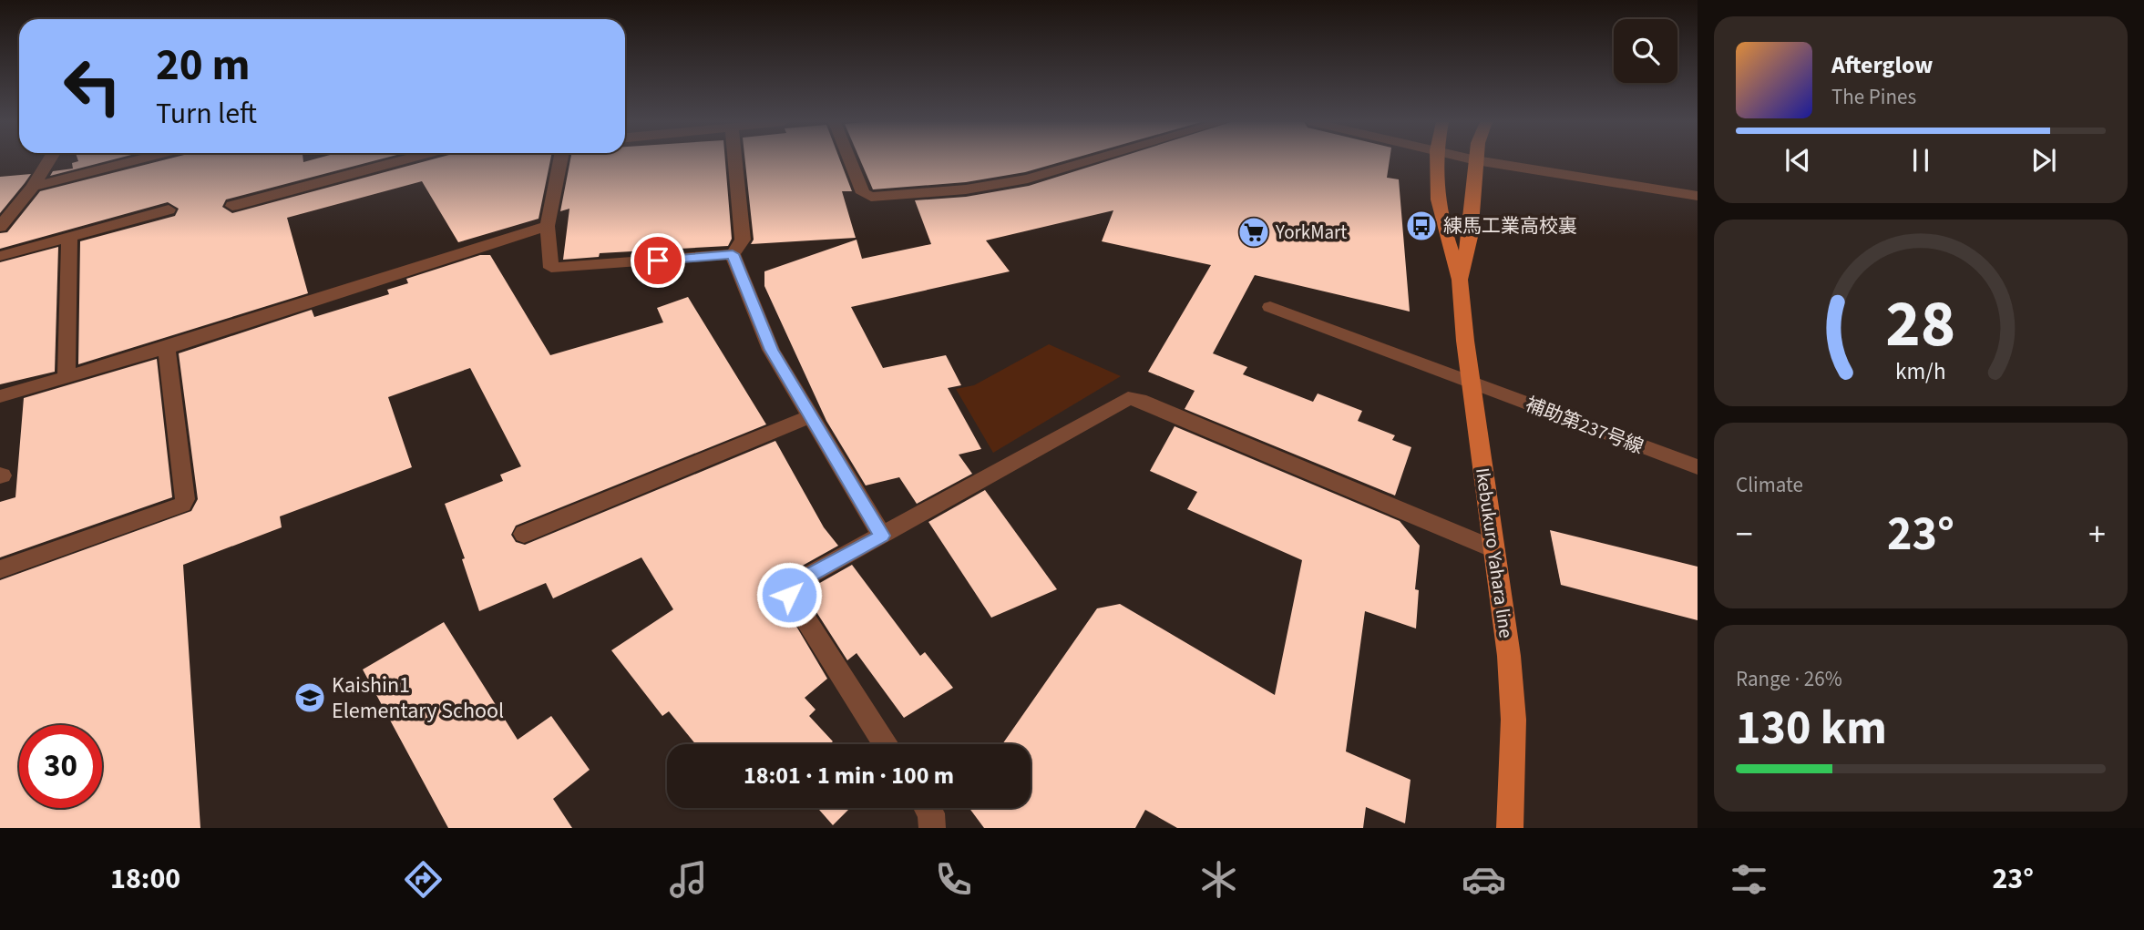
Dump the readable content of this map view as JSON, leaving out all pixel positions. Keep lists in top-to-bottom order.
{
  "streets": {
    "main road": ["Ikebukuro Yahara line"],
    "street": ["補助第237号線"]
  },
  "crossings": [
    ["補助第237号線", "Ikebukuro Yahara line"]
  ],
  "places": {
    "bus stop": ["練馬工業高校裏"],
    "supermarket": ["YorkMart"],
    "school or university": ["Kaishin1 Elementary School"]
  },
  "page": {
    "turn": ["20 m", "Turn left"],
    "song": ["Afterglow", "The Pines"],
    "tile": [
      "Climate",
      ["Range · 26%", "130 km"]
    ],
    "heat": ["−", "23°", "+"],
    "limit": "30",
    "trip": "18:01 · 1 min · 100 m",
    "tabs": ["18:00", "23°"],
    "gauge": ["28", "km/h"]
  }
}
